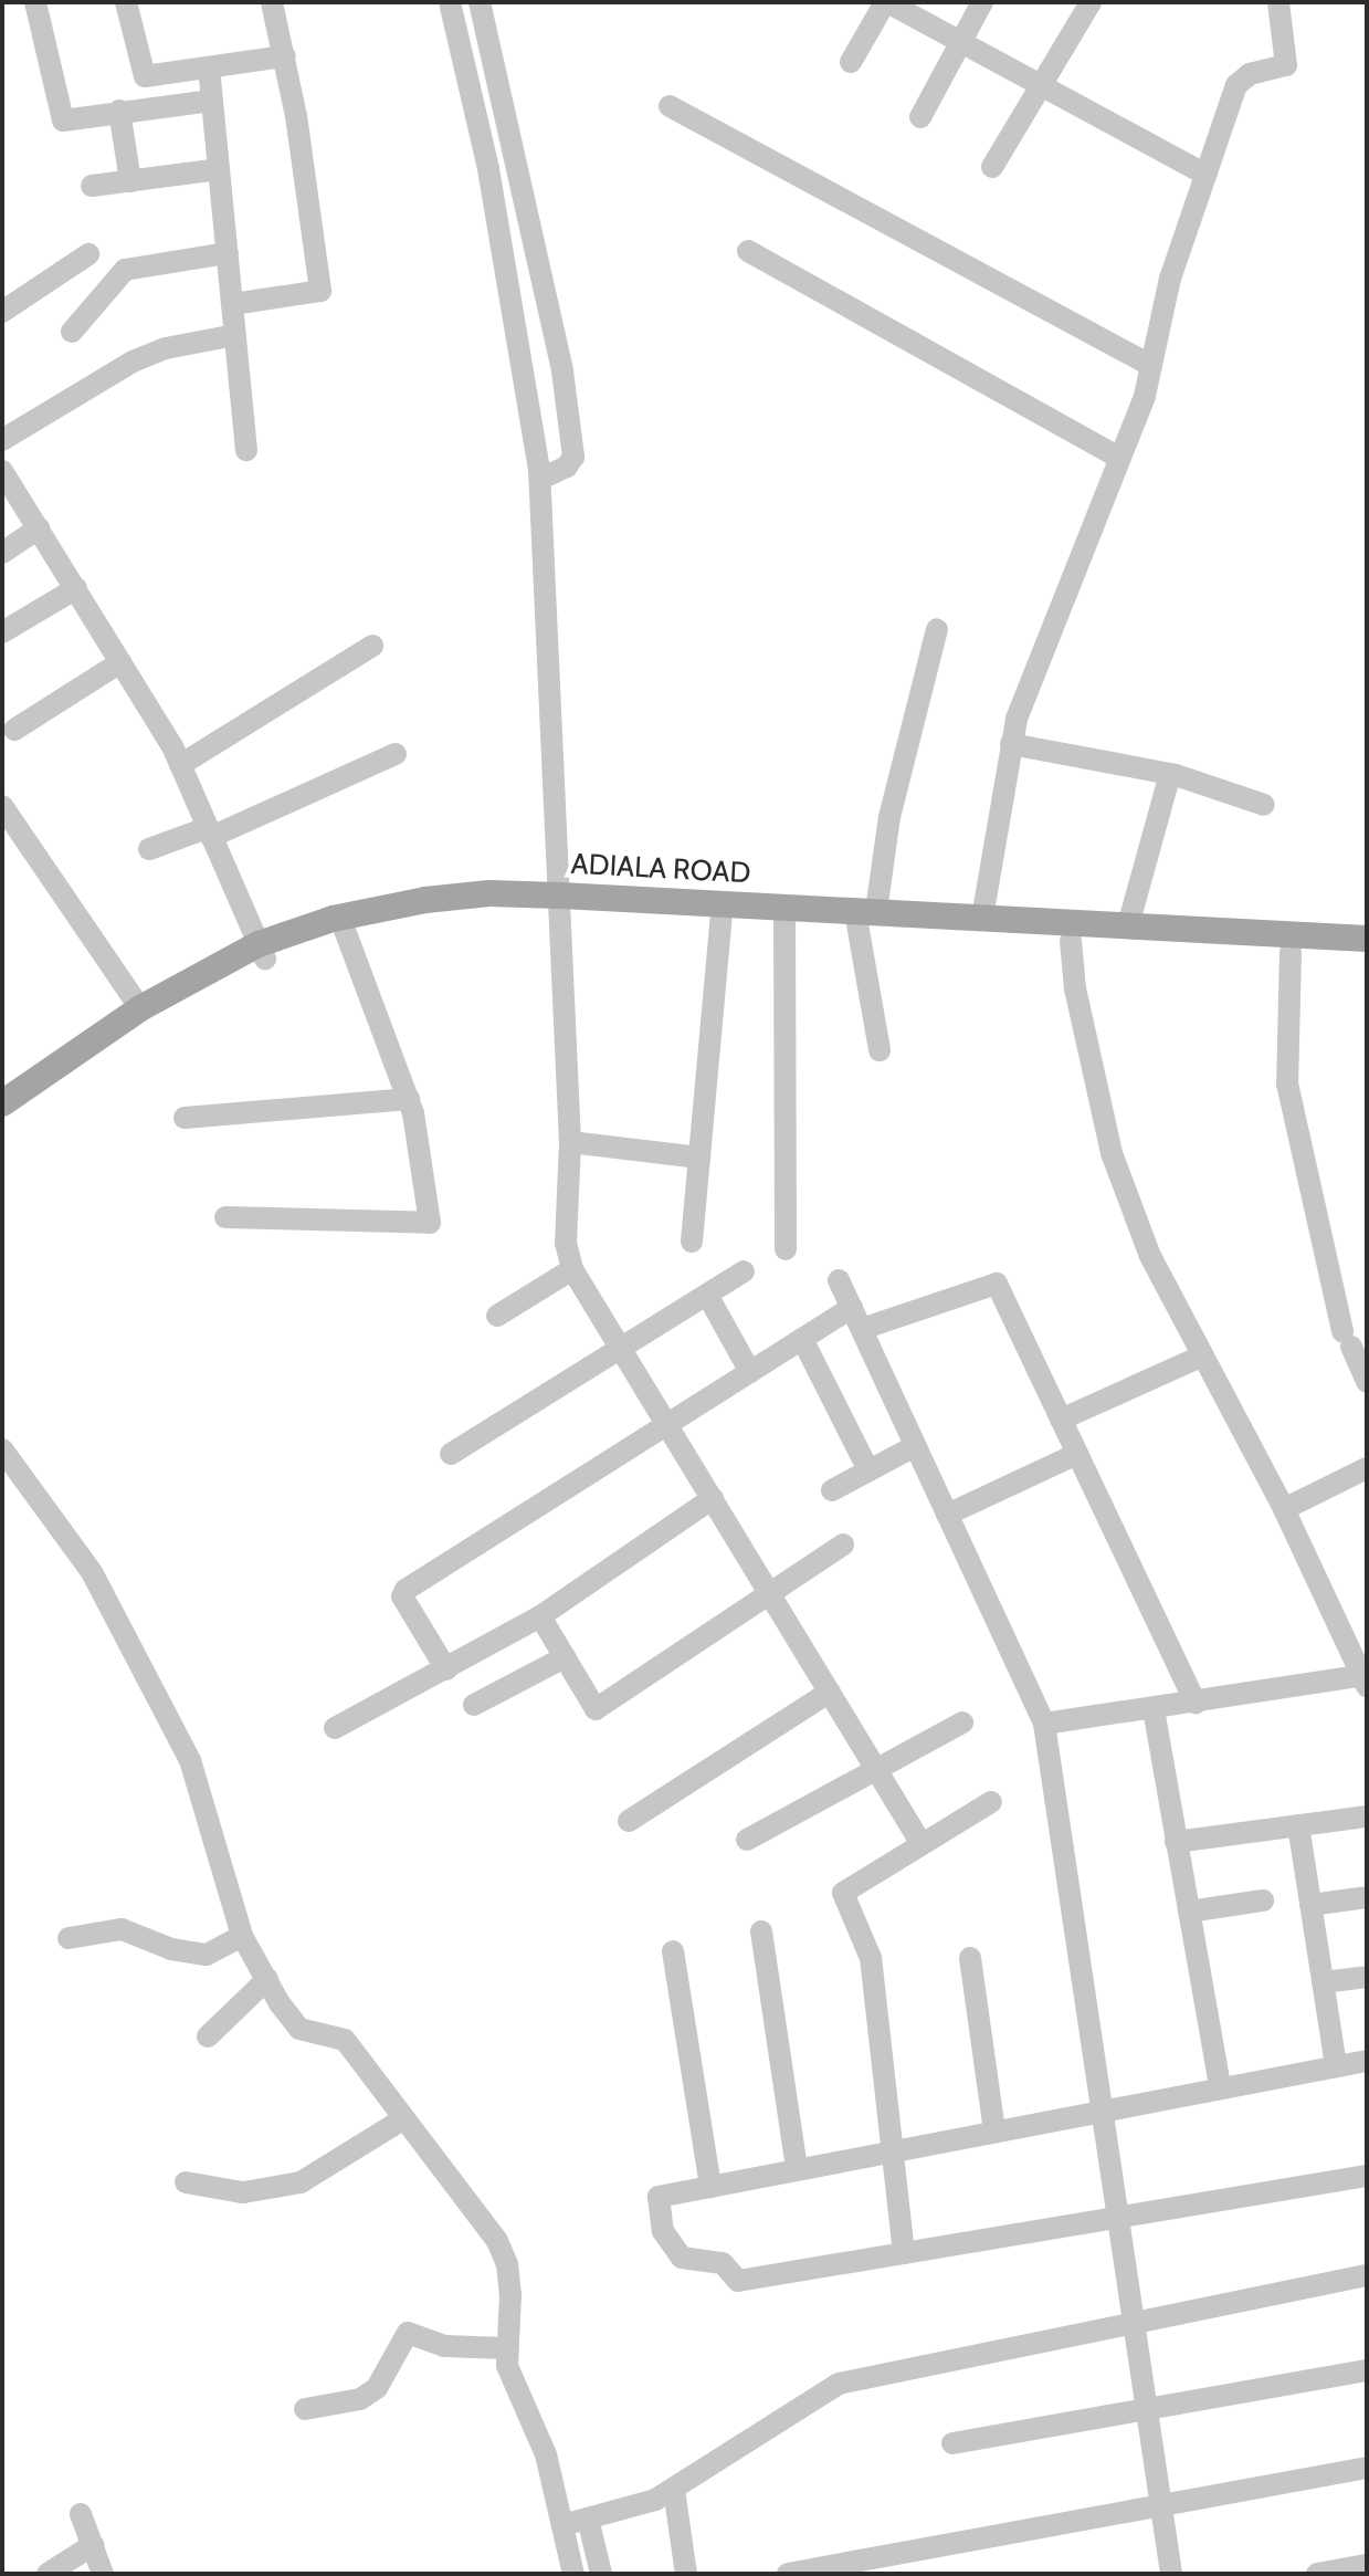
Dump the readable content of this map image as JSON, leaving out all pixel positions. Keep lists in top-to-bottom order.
{
  "streets": {
    "main road": ["ADIALA ROAD"]
  }
}
